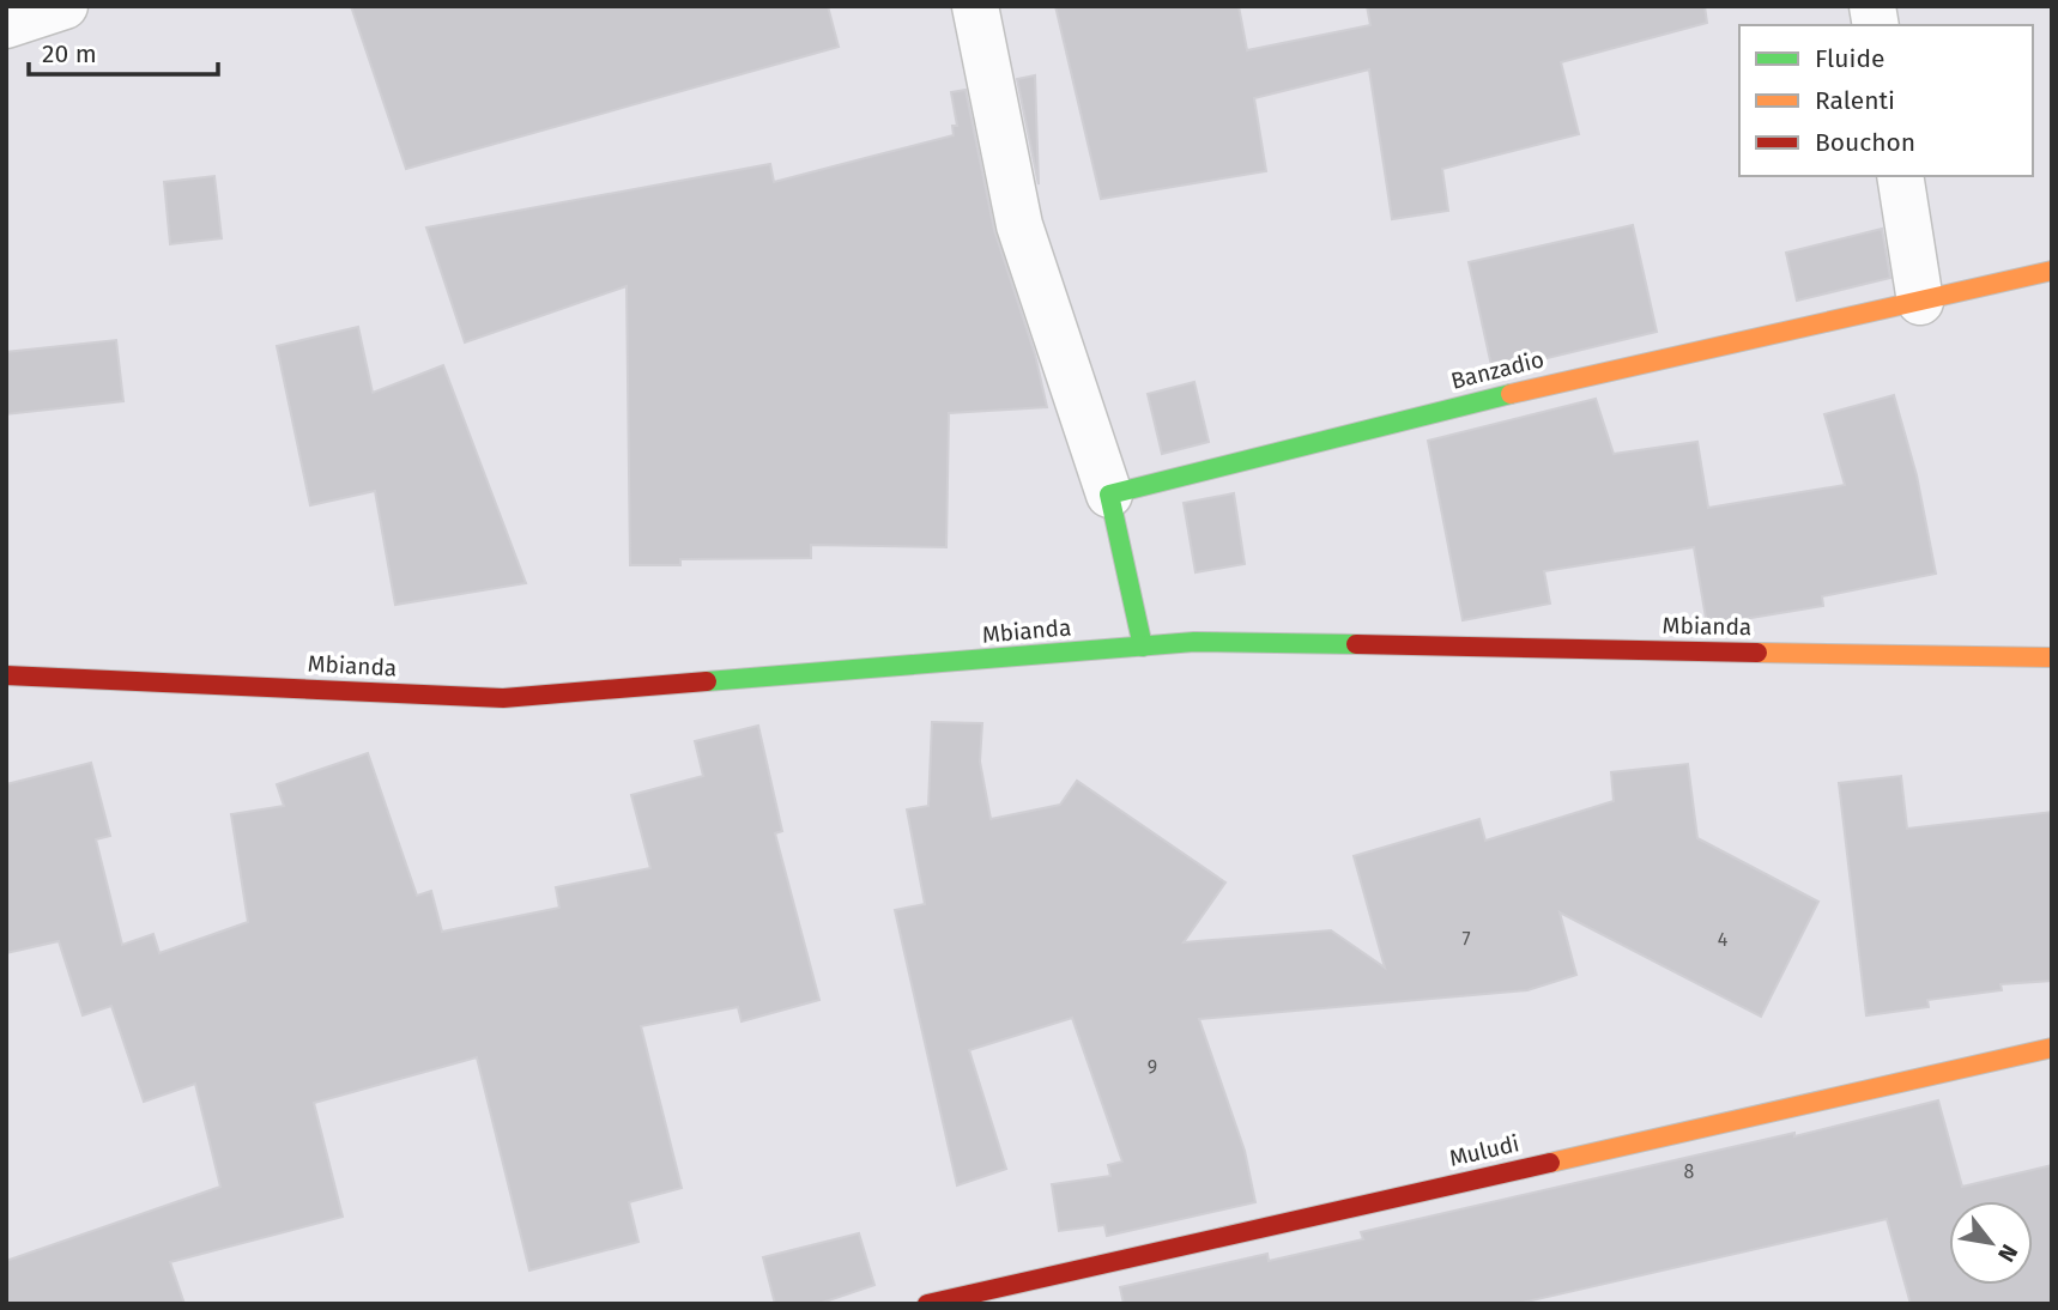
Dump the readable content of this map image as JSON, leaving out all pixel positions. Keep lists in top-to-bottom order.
{
  "streets": {
    "street": ["Banzadio", "Mbianda", "Muludi"]
  },
  "house_numbers": [
    "7",
    "4",
    "9",
    "8"
  ],
  "legend": ["Fluide", "Ralenti", "Bouchon"],
  "scale_bar": "20 m",
  "north": "bottom right"
}
